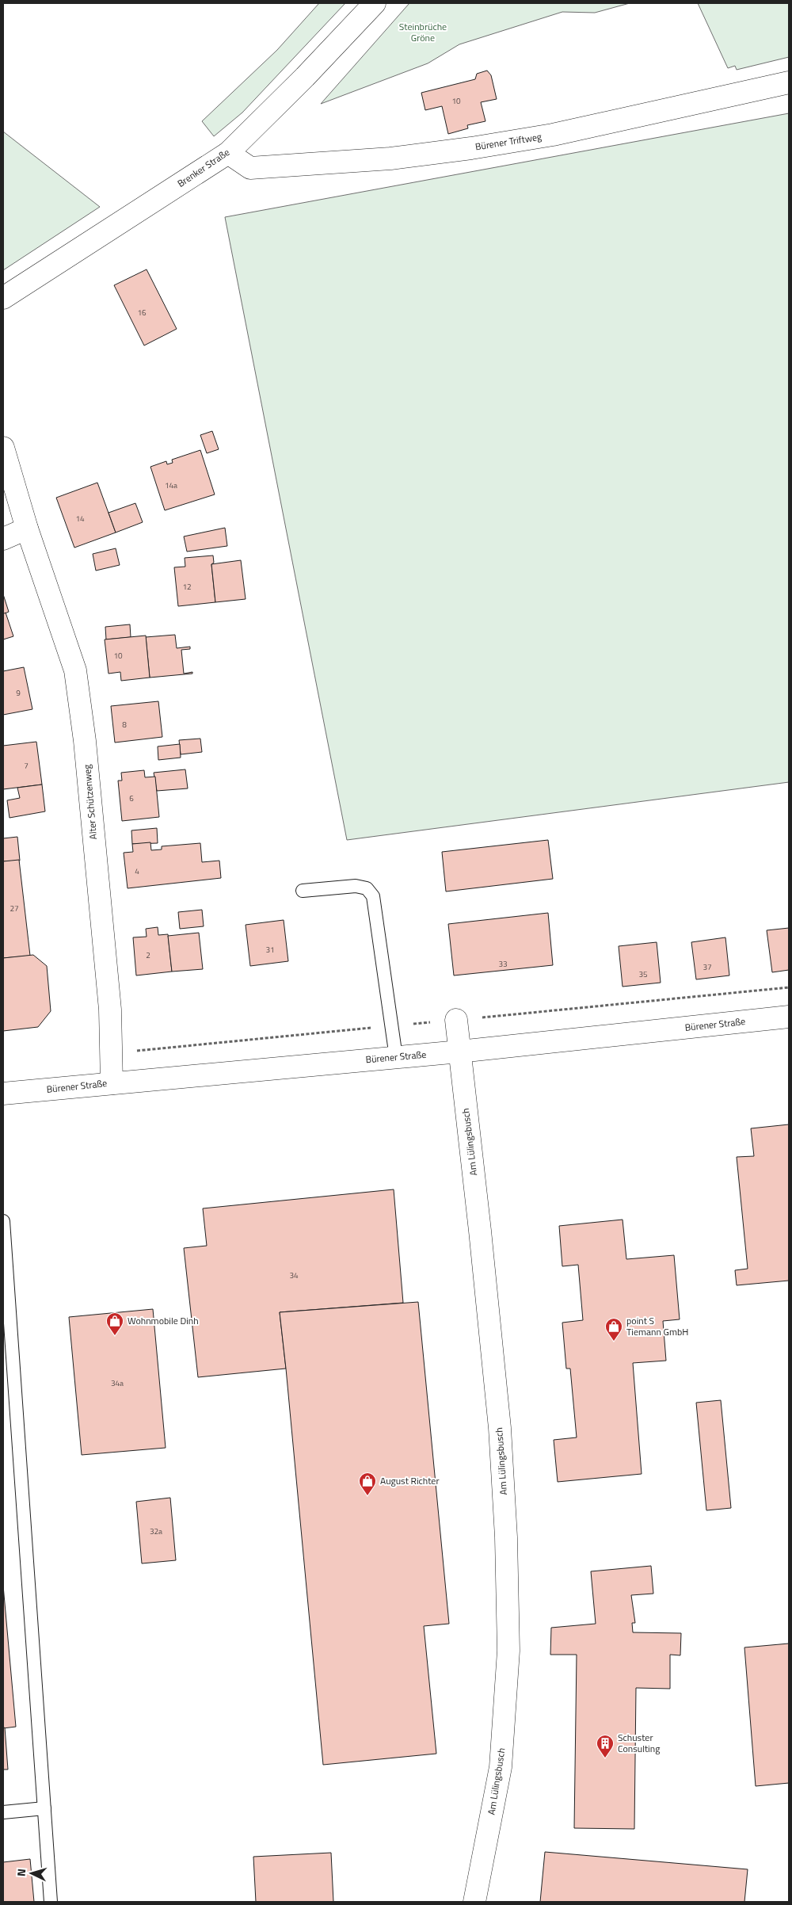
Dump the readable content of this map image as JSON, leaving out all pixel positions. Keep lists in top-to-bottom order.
{
  "streets": {
    "street": [
      "Bürener Triftweg",
      "Brenker Straße",
      "Alter Schützenweg",
      "Bürener Straße",
      "Am Lülingsbusch"
    ]
  },
  "crossings": [
    ["Bürener Triftweg", "Brenker Straße"],
    ["Alter Schützenweg", "Bürener Straße"],
    ["Bürener Straße", "Am Lülingsbusch"]
  ],
  "parks": ["Steinbrüche Gröne"],
  "places": {
    "shop": ["Wohnmobile Dinh", "point S Tiemann GmbH", "August Richter"],
    "building": ["Schuster Consulting"]
  },
  "house_numbers": [
    "10",
    "16",
    "14a",
    "14",
    "12",
    "10",
    "9",
    "8",
    "7",
    "6",
    "4",
    "27",
    "31",
    "2",
    "33",
    "37",
    "35",
    "34",
    "34a",
    "32a"
  ],
  "north": "left"
}
